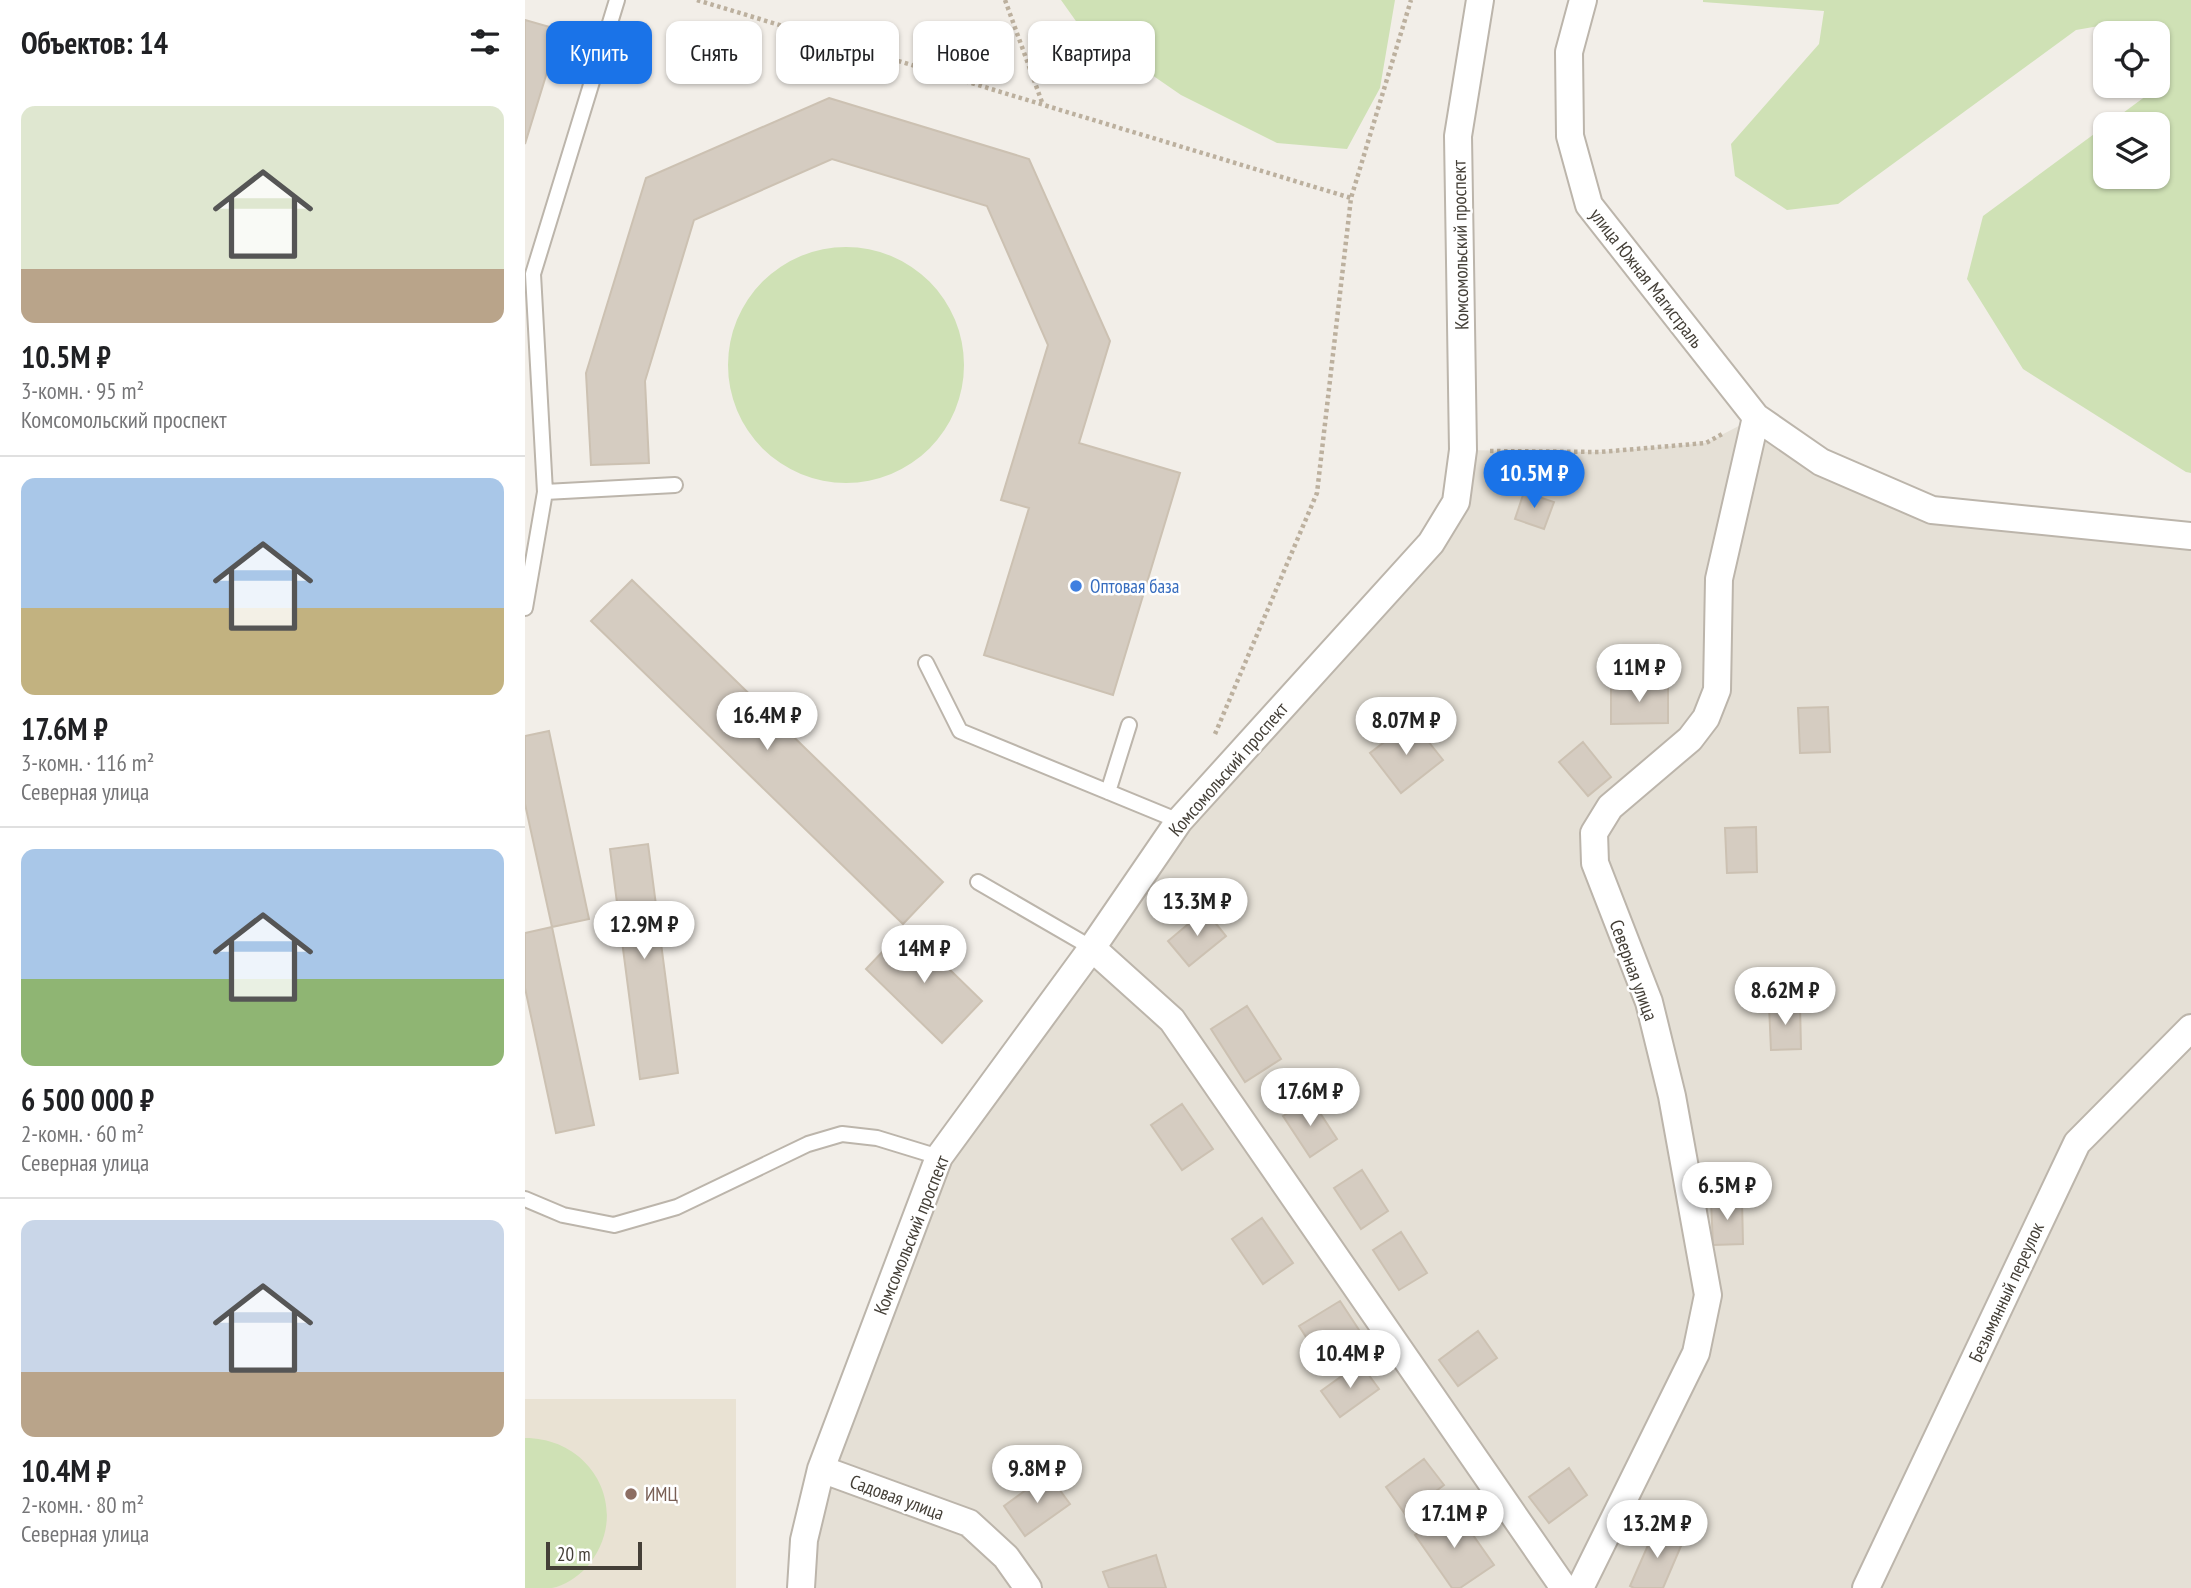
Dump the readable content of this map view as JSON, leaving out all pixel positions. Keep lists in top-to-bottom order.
{
  "streets": {
    "street": [
      "Комсомольский проспект",
      "улица Южная Магистраль",
      "Северная улица",
      "Безымянный переулок",
      "Садовая улица"
    ]
  },
  "crossings": [
    ["Комсомольский проспект", "Садовая улица"],
    ["улица Южная Магистраль", "Северная улица"]
  ],
  "places": ["Оптовая база", "ИМЦ"],
  "scale_bar": "20 m",
  "page": {
    "heading": "Объектов: 14",
    "chip": [
      "Купить",
      "Снять",
      "Фильтры",
      "Новое",
      "Квартира"
    ],
    "list": [
      {
        "name": "10.5M ₽",
        "note": "3-комн. · 95 m² · Комсомольский проспект"
      },
      {
        "name": "17.6M ₽",
        "note": "3-комн. · 116 m² · Северная улица"
      },
      {
        "name": "6 500 000 ₽",
        "note": "2-комн. · 60 m² · Северная улица"
      },
      {
        "name": "10.4M ₽",
        "note": "2-комн. · 80 m² · Северная улица"
      }
    ],
    "price": [
      "10.5M ₽",
      "11M ₽",
      "16.4M ₽",
      "8.07M ₽",
      "13.3M ₽",
      "12.9M ₽",
      "14M ₽",
      "8.62M ₽",
      "17.6M ₽",
      "6.5M ₽",
      "10.4M ₽",
      "9.8M ₽",
      "17.1M ₽",
      "13.2M ₽"
    ],
    "scale": "20 m"
  }
}
